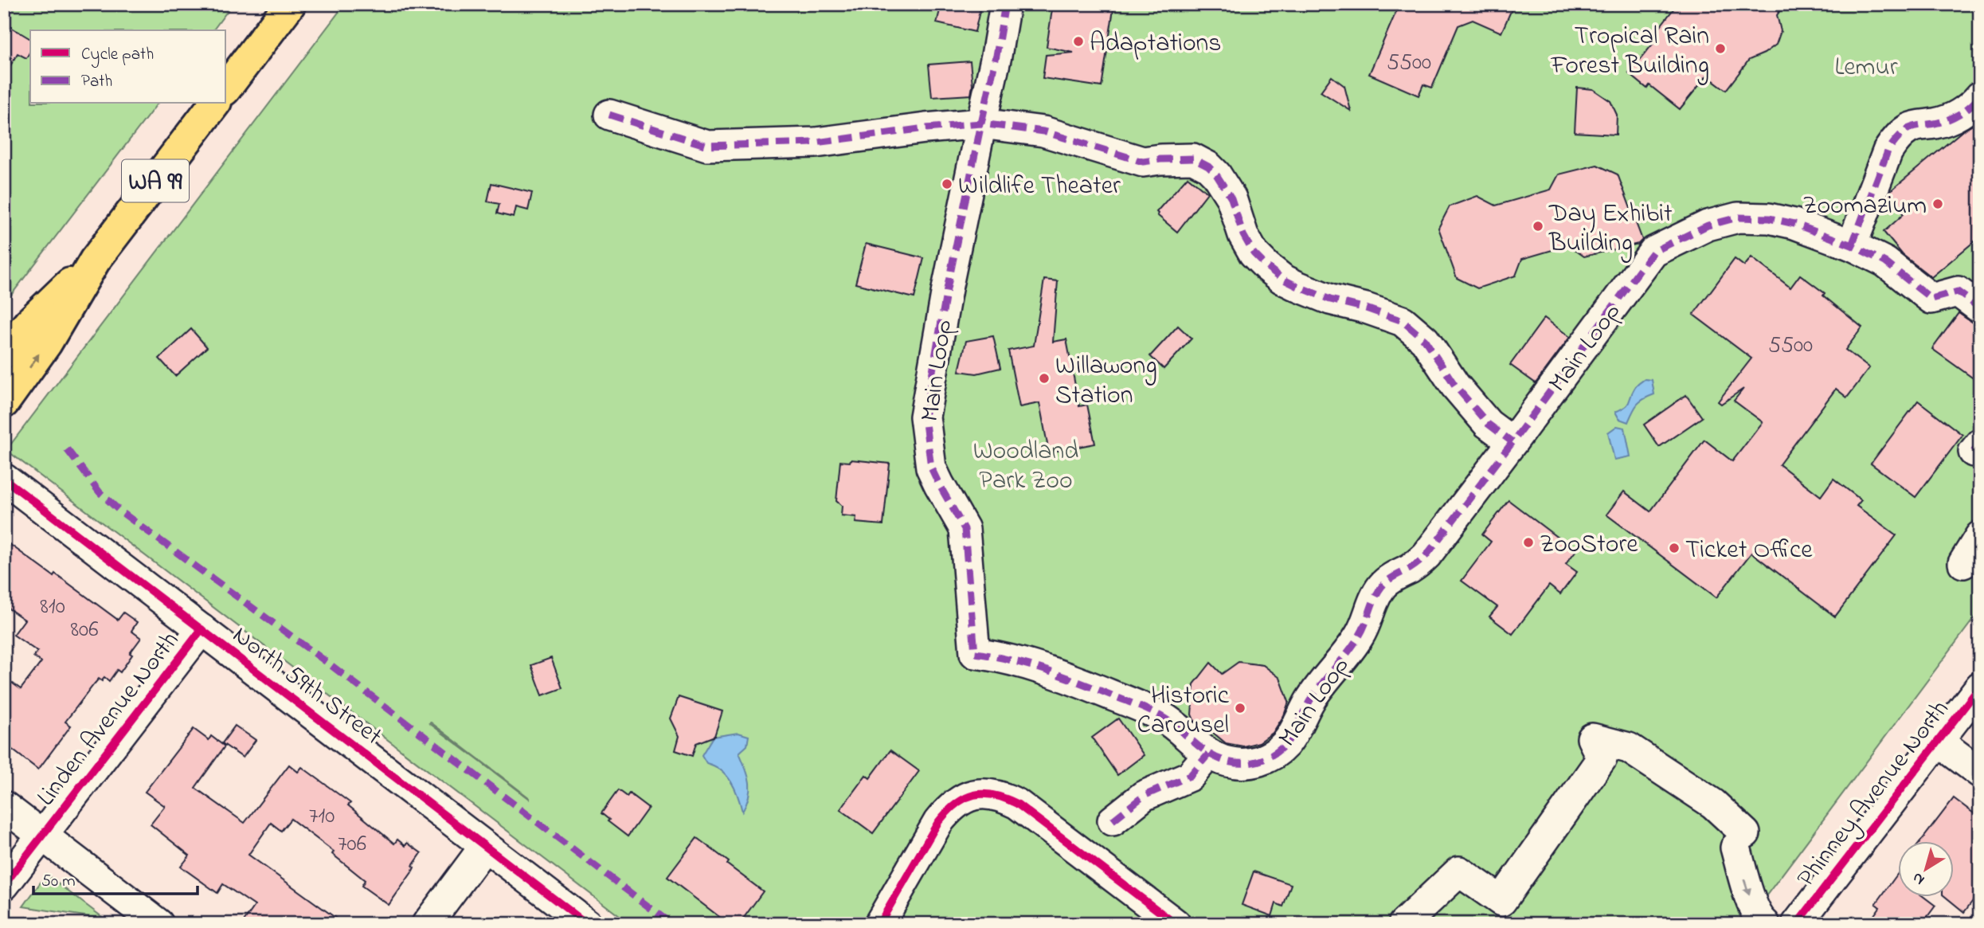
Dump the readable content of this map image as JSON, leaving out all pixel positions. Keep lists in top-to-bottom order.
{
  "streets": {
    "highway": ["WA 99"],
    "street": [
      "Main Loop",
      "North 59th Street",
      "Linden Avenue North",
      "Phinney Avenue North"
    ]
  },
  "crossings": [
    ["North 59th Street", "Linden Avenue North"]
  ],
  "parks": ["Lemur", "Woodland Park Zoo"],
  "places": [
    "Adaptations",
    "Tropical Rain Forest Building",
    "Wildlife Theater",
    "Zoomazium",
    "Day Exhibit Building",
    "Willawong Station",
    "ZooStore",
    "Ticket Office",
    "Historic Carousel"
  ],
  "house_numbers": [
    "5500",
    "5500",
    "810",
    "806",
    "710",
    "706"
  ],
  "legend": ["Cycle path", "Path"],
  "scale_bar": "50 m",
  "north": "bottom left"
}
